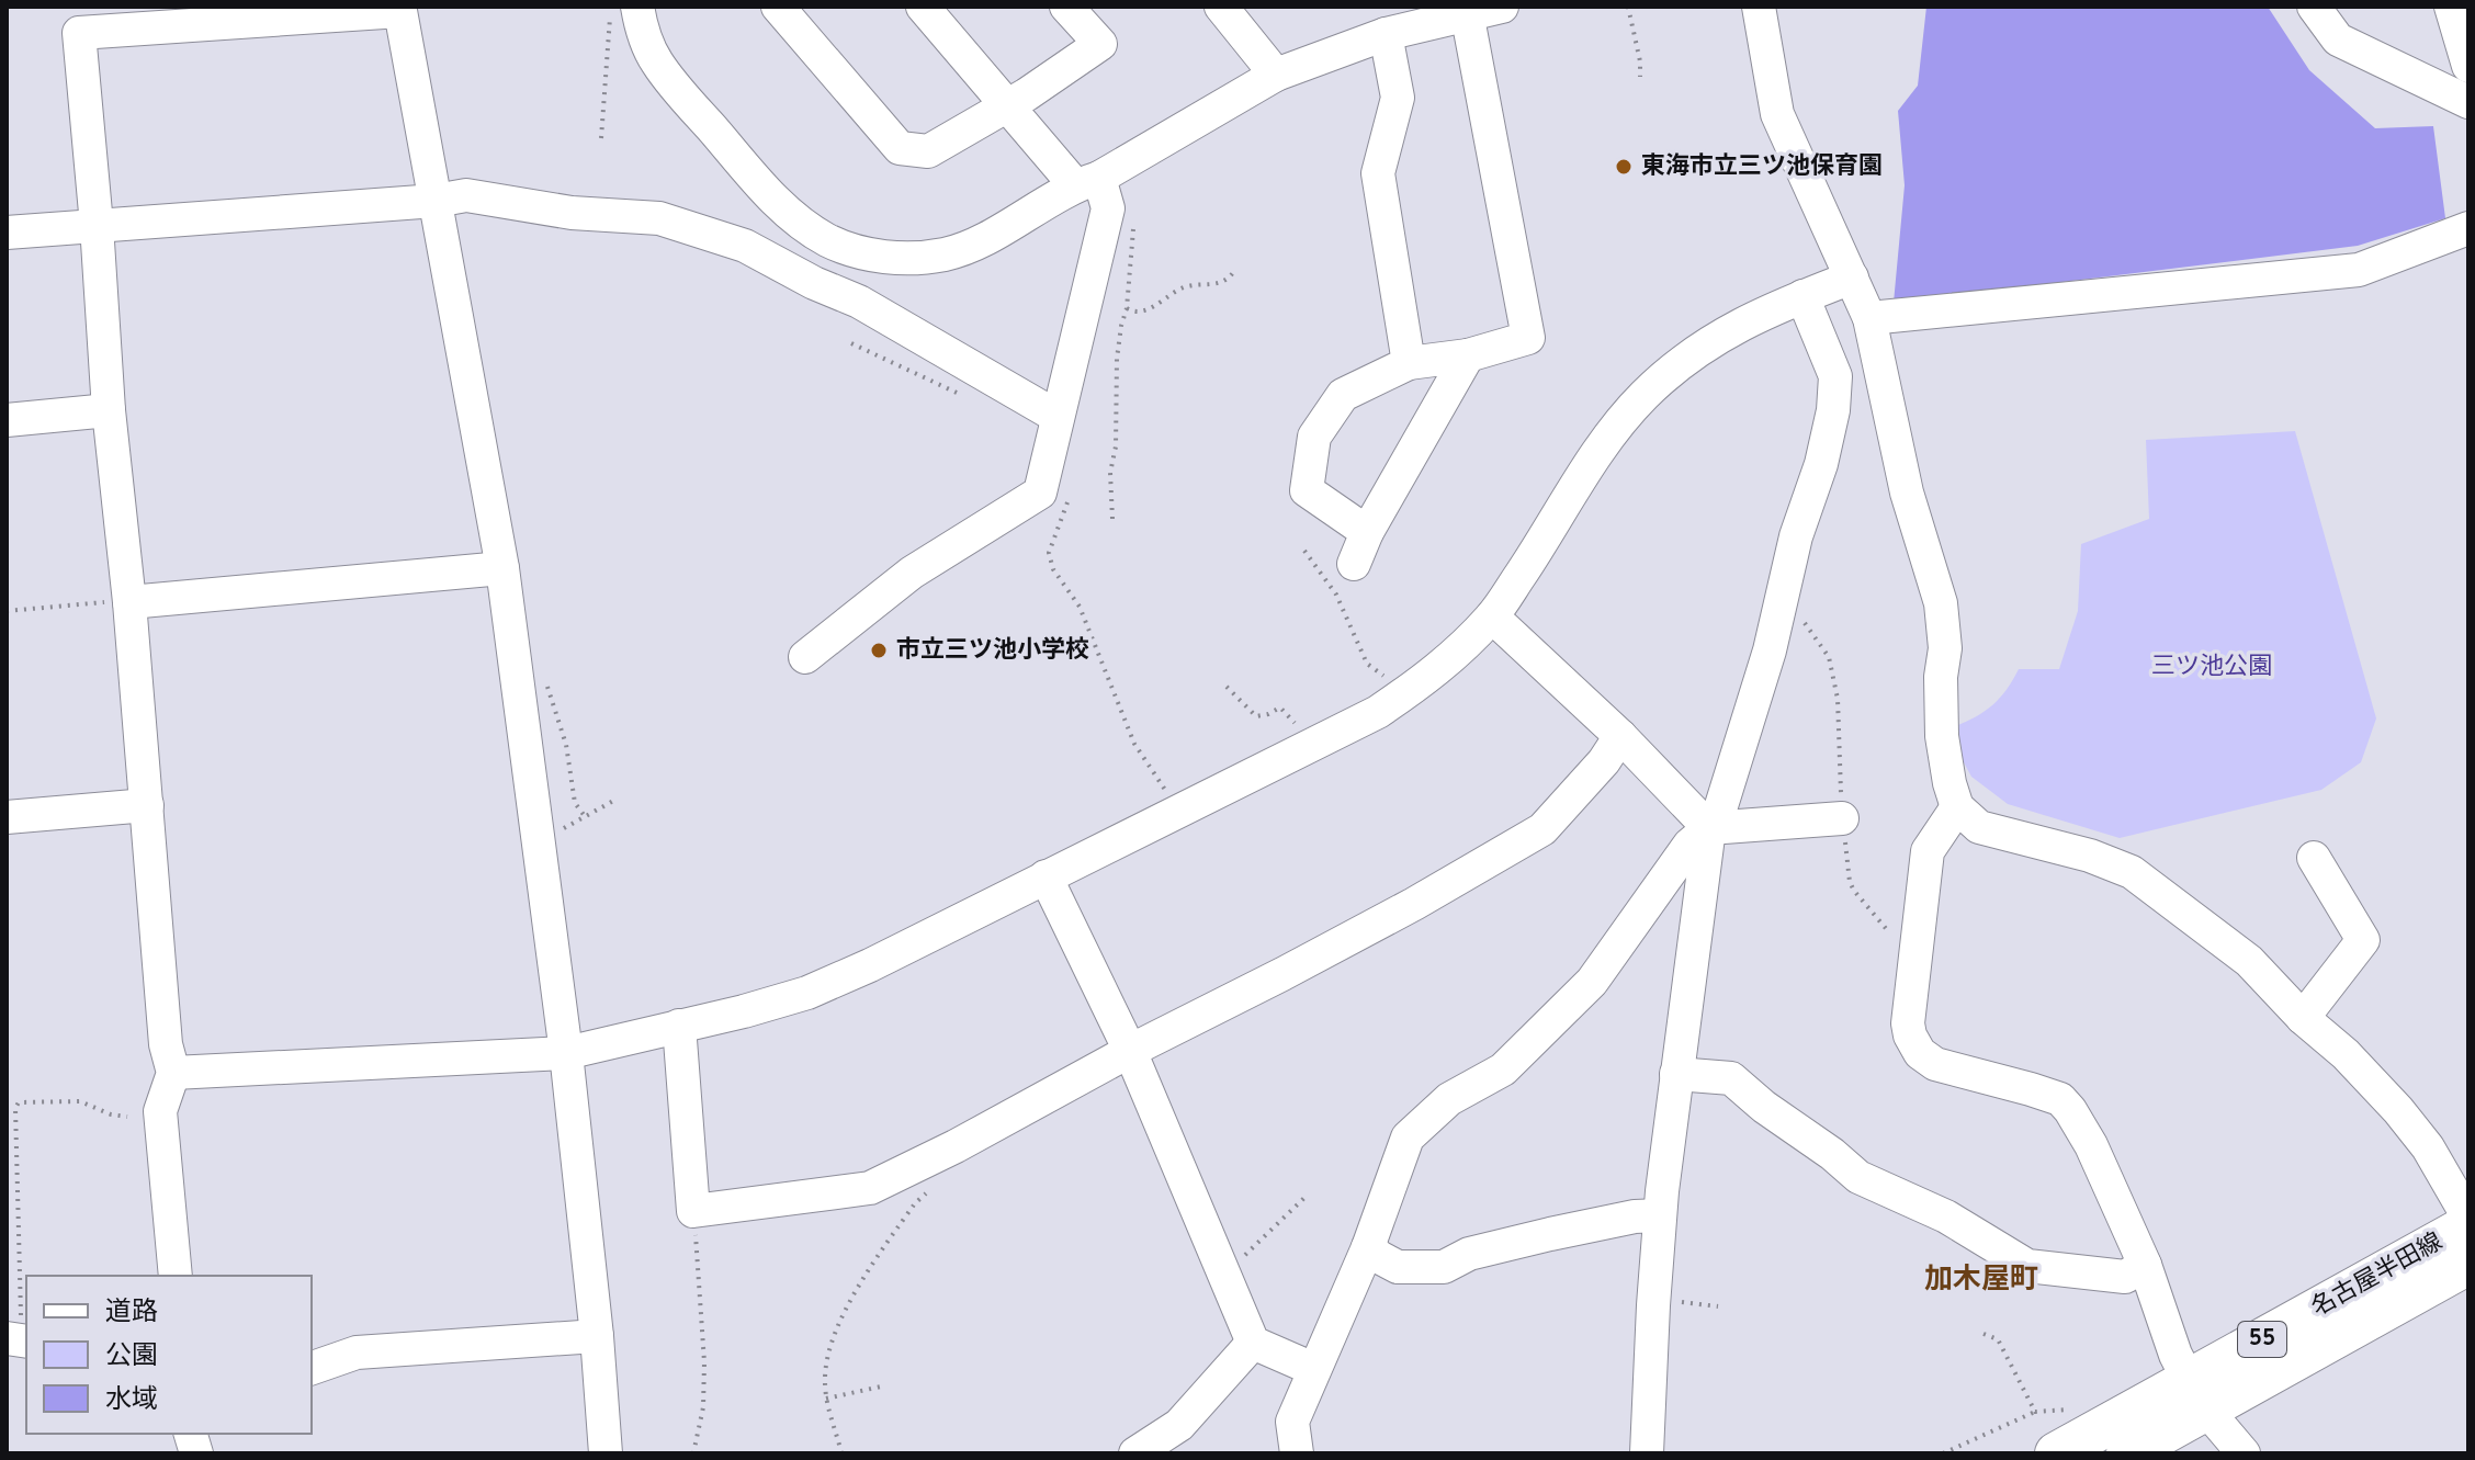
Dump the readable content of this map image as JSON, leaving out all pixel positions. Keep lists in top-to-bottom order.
{
  "streets": {
    "main road": ["名古屋半田線", "55"]
  },
  "districts": ["加木屋町"],
  "parks": ["三ツ池公園"],
  "places": ["東海市立三ツ池保育園", "市立三ツ池小学校"],
  "legend": ["道路", "公園", "水域"]
}
